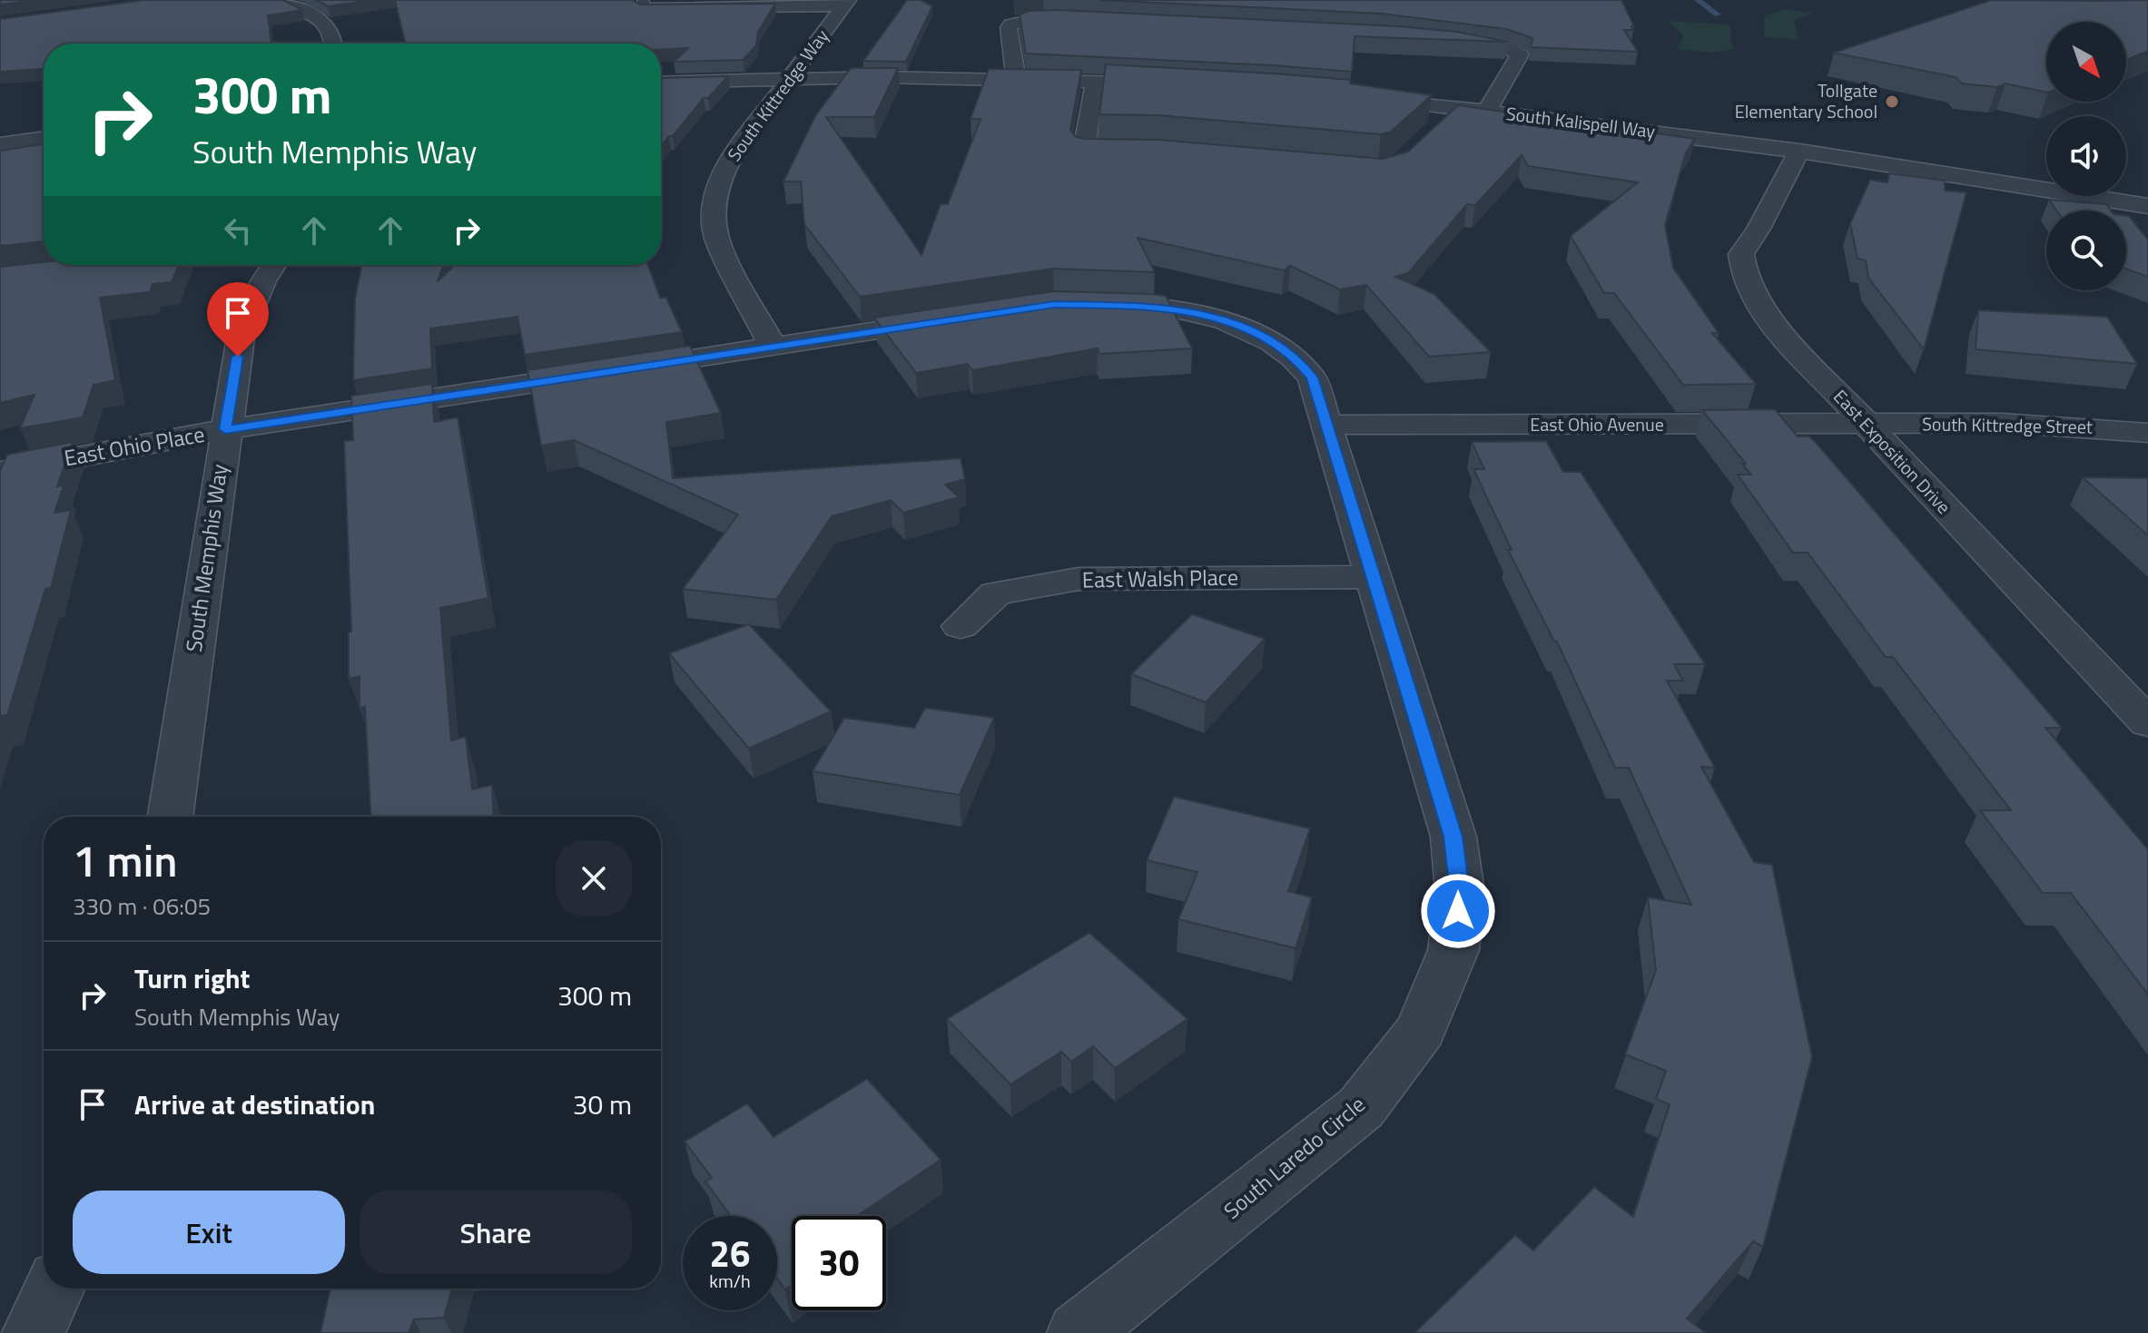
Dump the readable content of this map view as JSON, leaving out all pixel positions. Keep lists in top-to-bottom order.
{
  "streets": {
    "street": [
      "South Kittredge Way",
      "South Kalispell Way",
      "East Ohio Avenue",
      "South Kittredge Street",
      "East Ohio Place",
      "East Exposition Drive",
      "South Memphis Way",
      "East Walsh Place",
      "South Laredo Circle"
    ]
  },
  "crossings": [
    ["South Kalispell Way", "East Exposition Drive"],
    ["East Ohio Avenue", "South Kittredge Street"],
    ["East Ohio Avenue", "East Exposition Drive"],
    ["East Ohio Avenue", "South Laredo Circle"],
    ["South Kittredge Street", "East Exposition Drive"],
    ["East Ohio Place", "South Memphis Way"],
    ["East Walsh Place", "South Laredo Circle"]
  ],
  "places": ["Tollgate Elementary School"],
  "north": "bottom right",
  "page": {
    "turn": ["300 m", "South Memphis Way"],
    "heading": ["1 min", "330 m · 06:05"],
    "list": [
      {
        "name": "Turn right",
        "note": "South Memphis Way",
        "value": "300 m"
      },
      {
        "name": "Arrive at destination",
        "value": "30 m"
      }
    ],
    "buttons": ["Exit", "Share"],
    "speed": "26 km/h",
    "limit": "30"
  }
}
